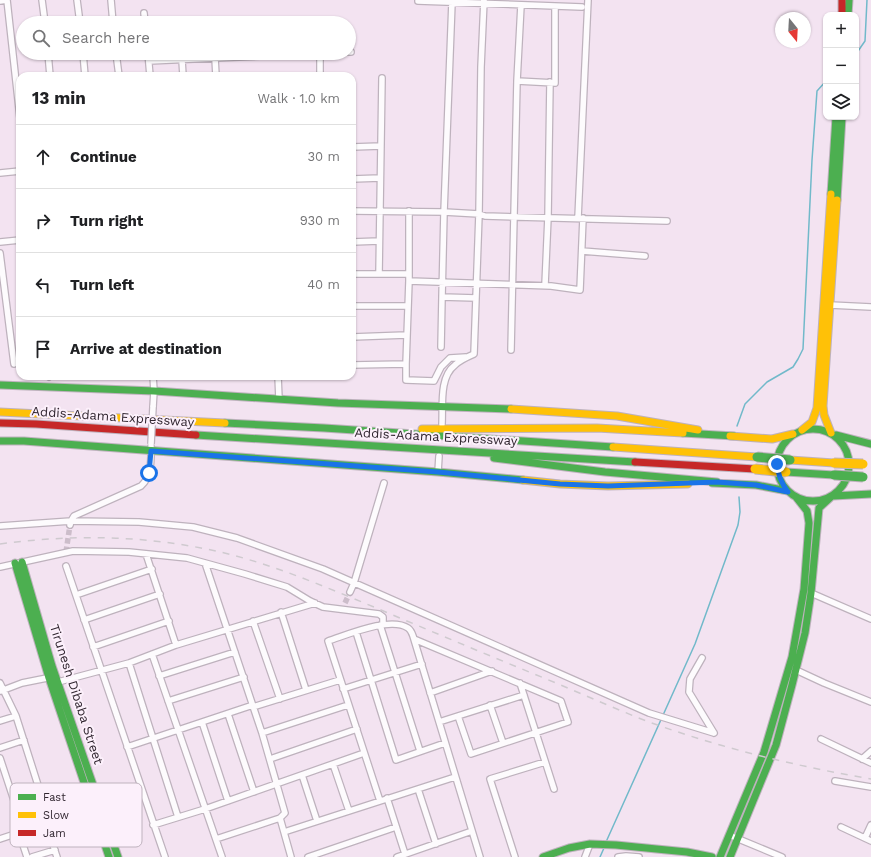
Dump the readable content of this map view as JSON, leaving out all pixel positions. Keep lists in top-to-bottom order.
{
  "streets": {
    "main road": ["Addis-Adama Expressway", "Tirunesh Dibaba Street"]
  },
  "legend": ["Fast", "Slow", "Jam"],
  "north": "bottom",
  "page": {
    "map_buttons": ["+", "−"],
    "search": "Search here",
    "heading": ["13 min", "Walk · 1.0 km"],
    "list": [
      ["Continue", "30 m"],
      ["Turn right", "930 m"],
      ["Turn left", "40 m"],
      "Arrive at destination"
    ]
  }
}
